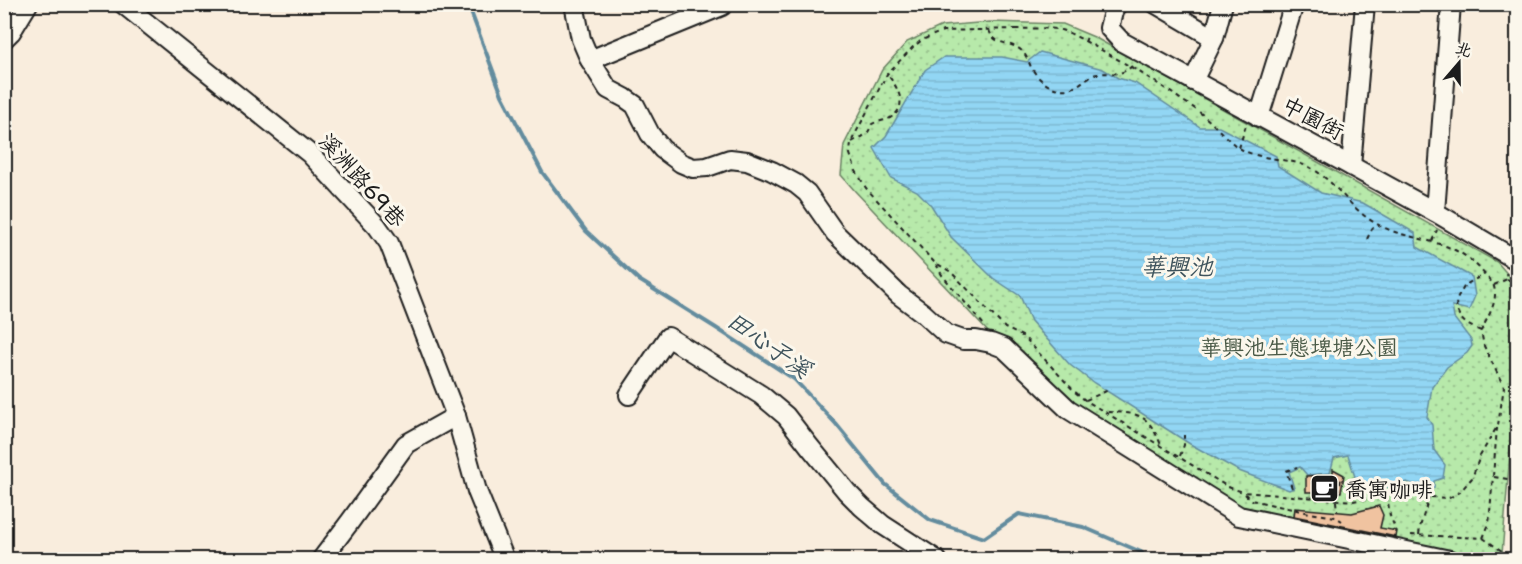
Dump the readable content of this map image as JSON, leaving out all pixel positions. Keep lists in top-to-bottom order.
{
  "streets": {
    "street": ["中園街", "溪洲路69巷"]
  },
  "water": ["華興池", "田心子溪"],
  "parks": ["華興池生態埤塘公園"],
  "places": {
    "cafe": ["喬寓咖啡"]
  },
  "north": "top"
}
